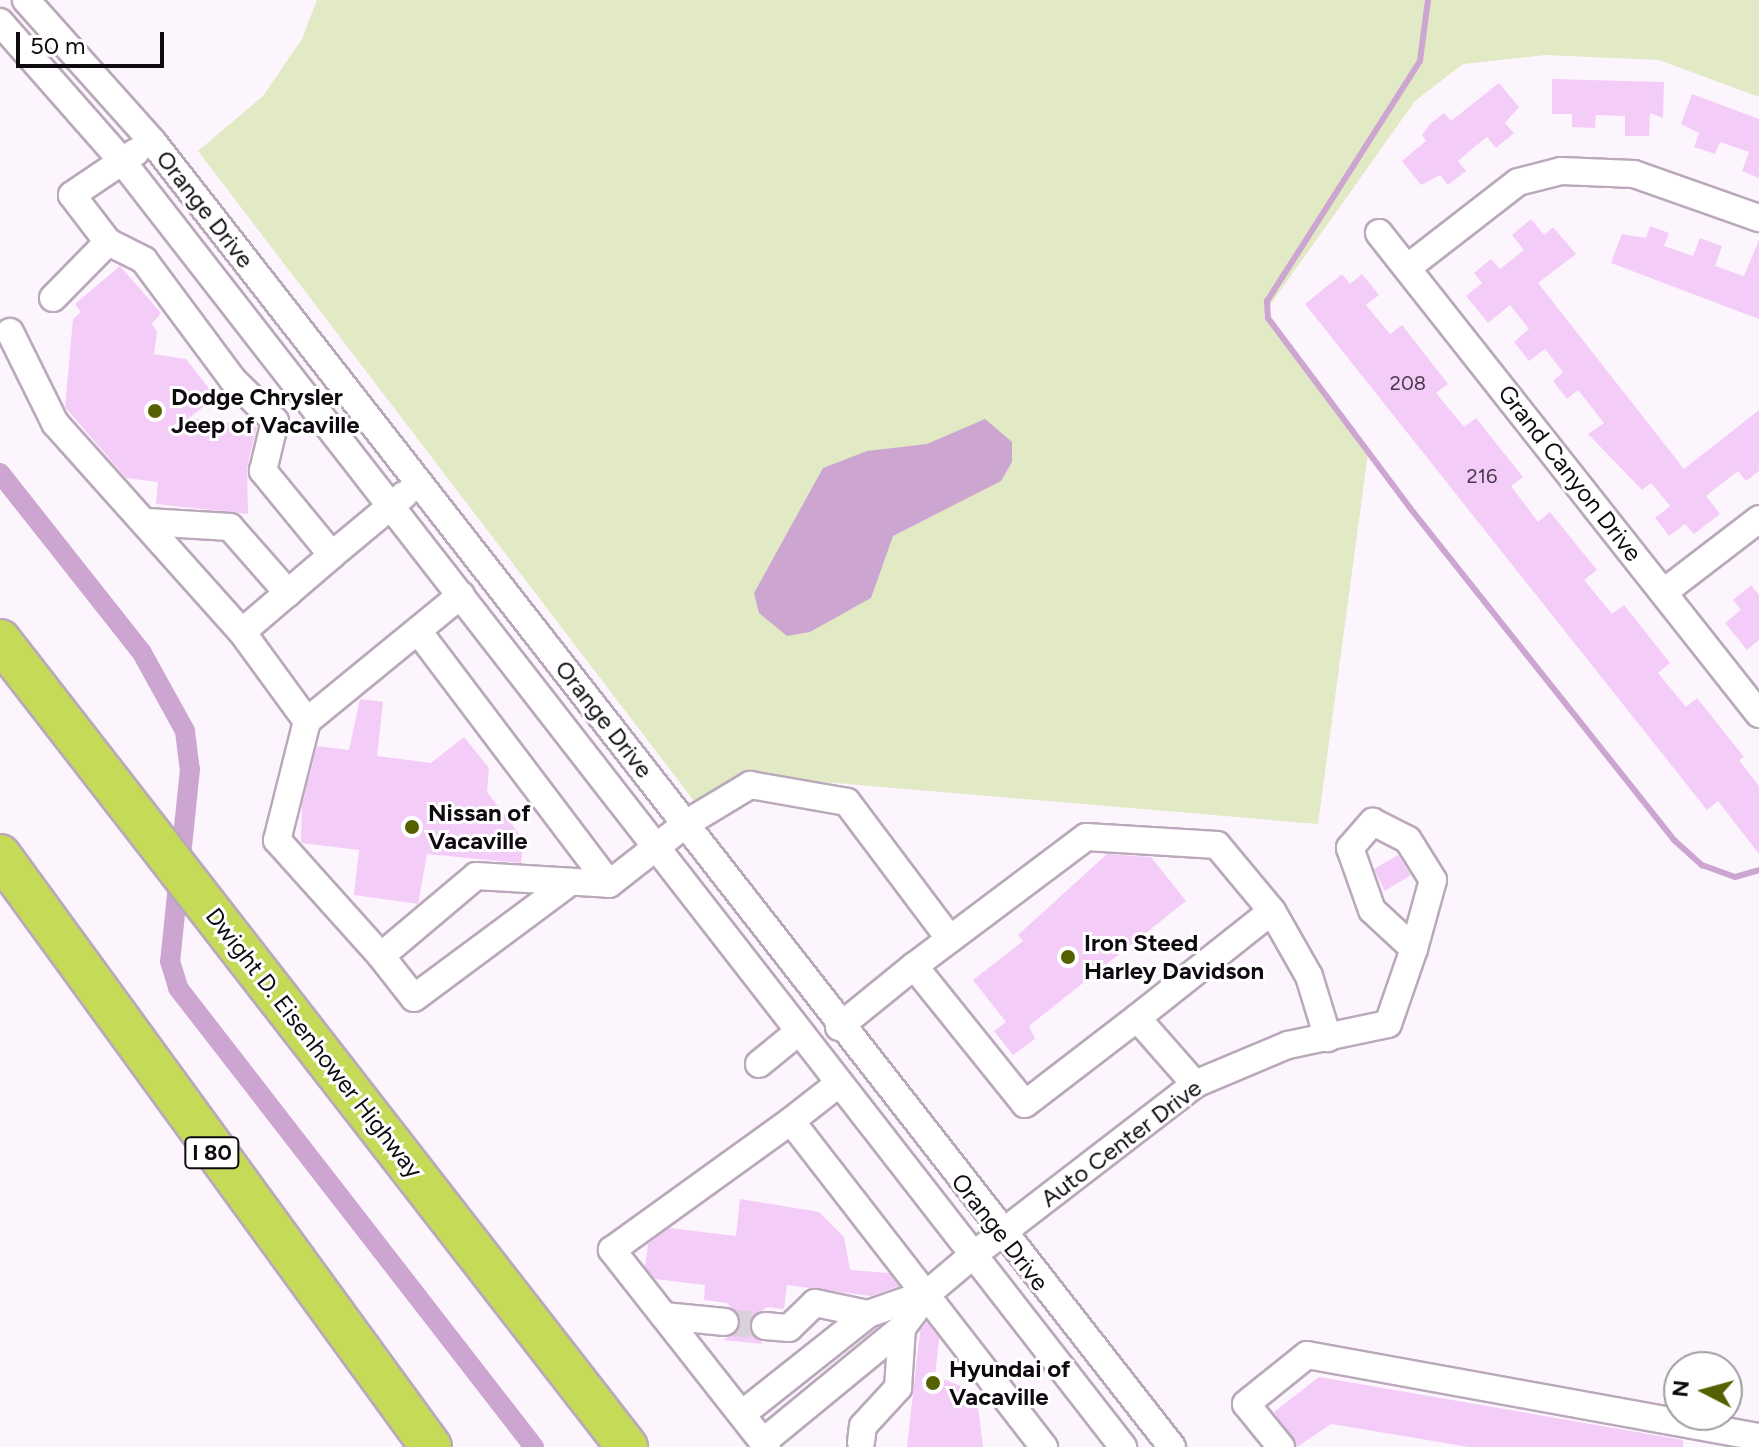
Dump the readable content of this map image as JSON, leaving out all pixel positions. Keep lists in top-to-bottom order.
{
  "streets": {
    "highway": ["Dwight D. Eisenhower Highway", "I 80"],
    "street": ["Orange Drive", "Grand Canyon Drive", "Auto Center Drive"]
  },
  "crossings": [
    ["Orange Drive", "Auto Center Drive"]
  ],
  "places": [
    "Dodge Chrysler Jeep of Vacaville",
    "Nissan of Vacaville",
    "Iron Steed Harley Davidson",
    "Hyundai of Vacaville"
  ],
  "house_numbers": ["208", "216"],
  "scale_bar": "50 m",
  "north": "left"
}
